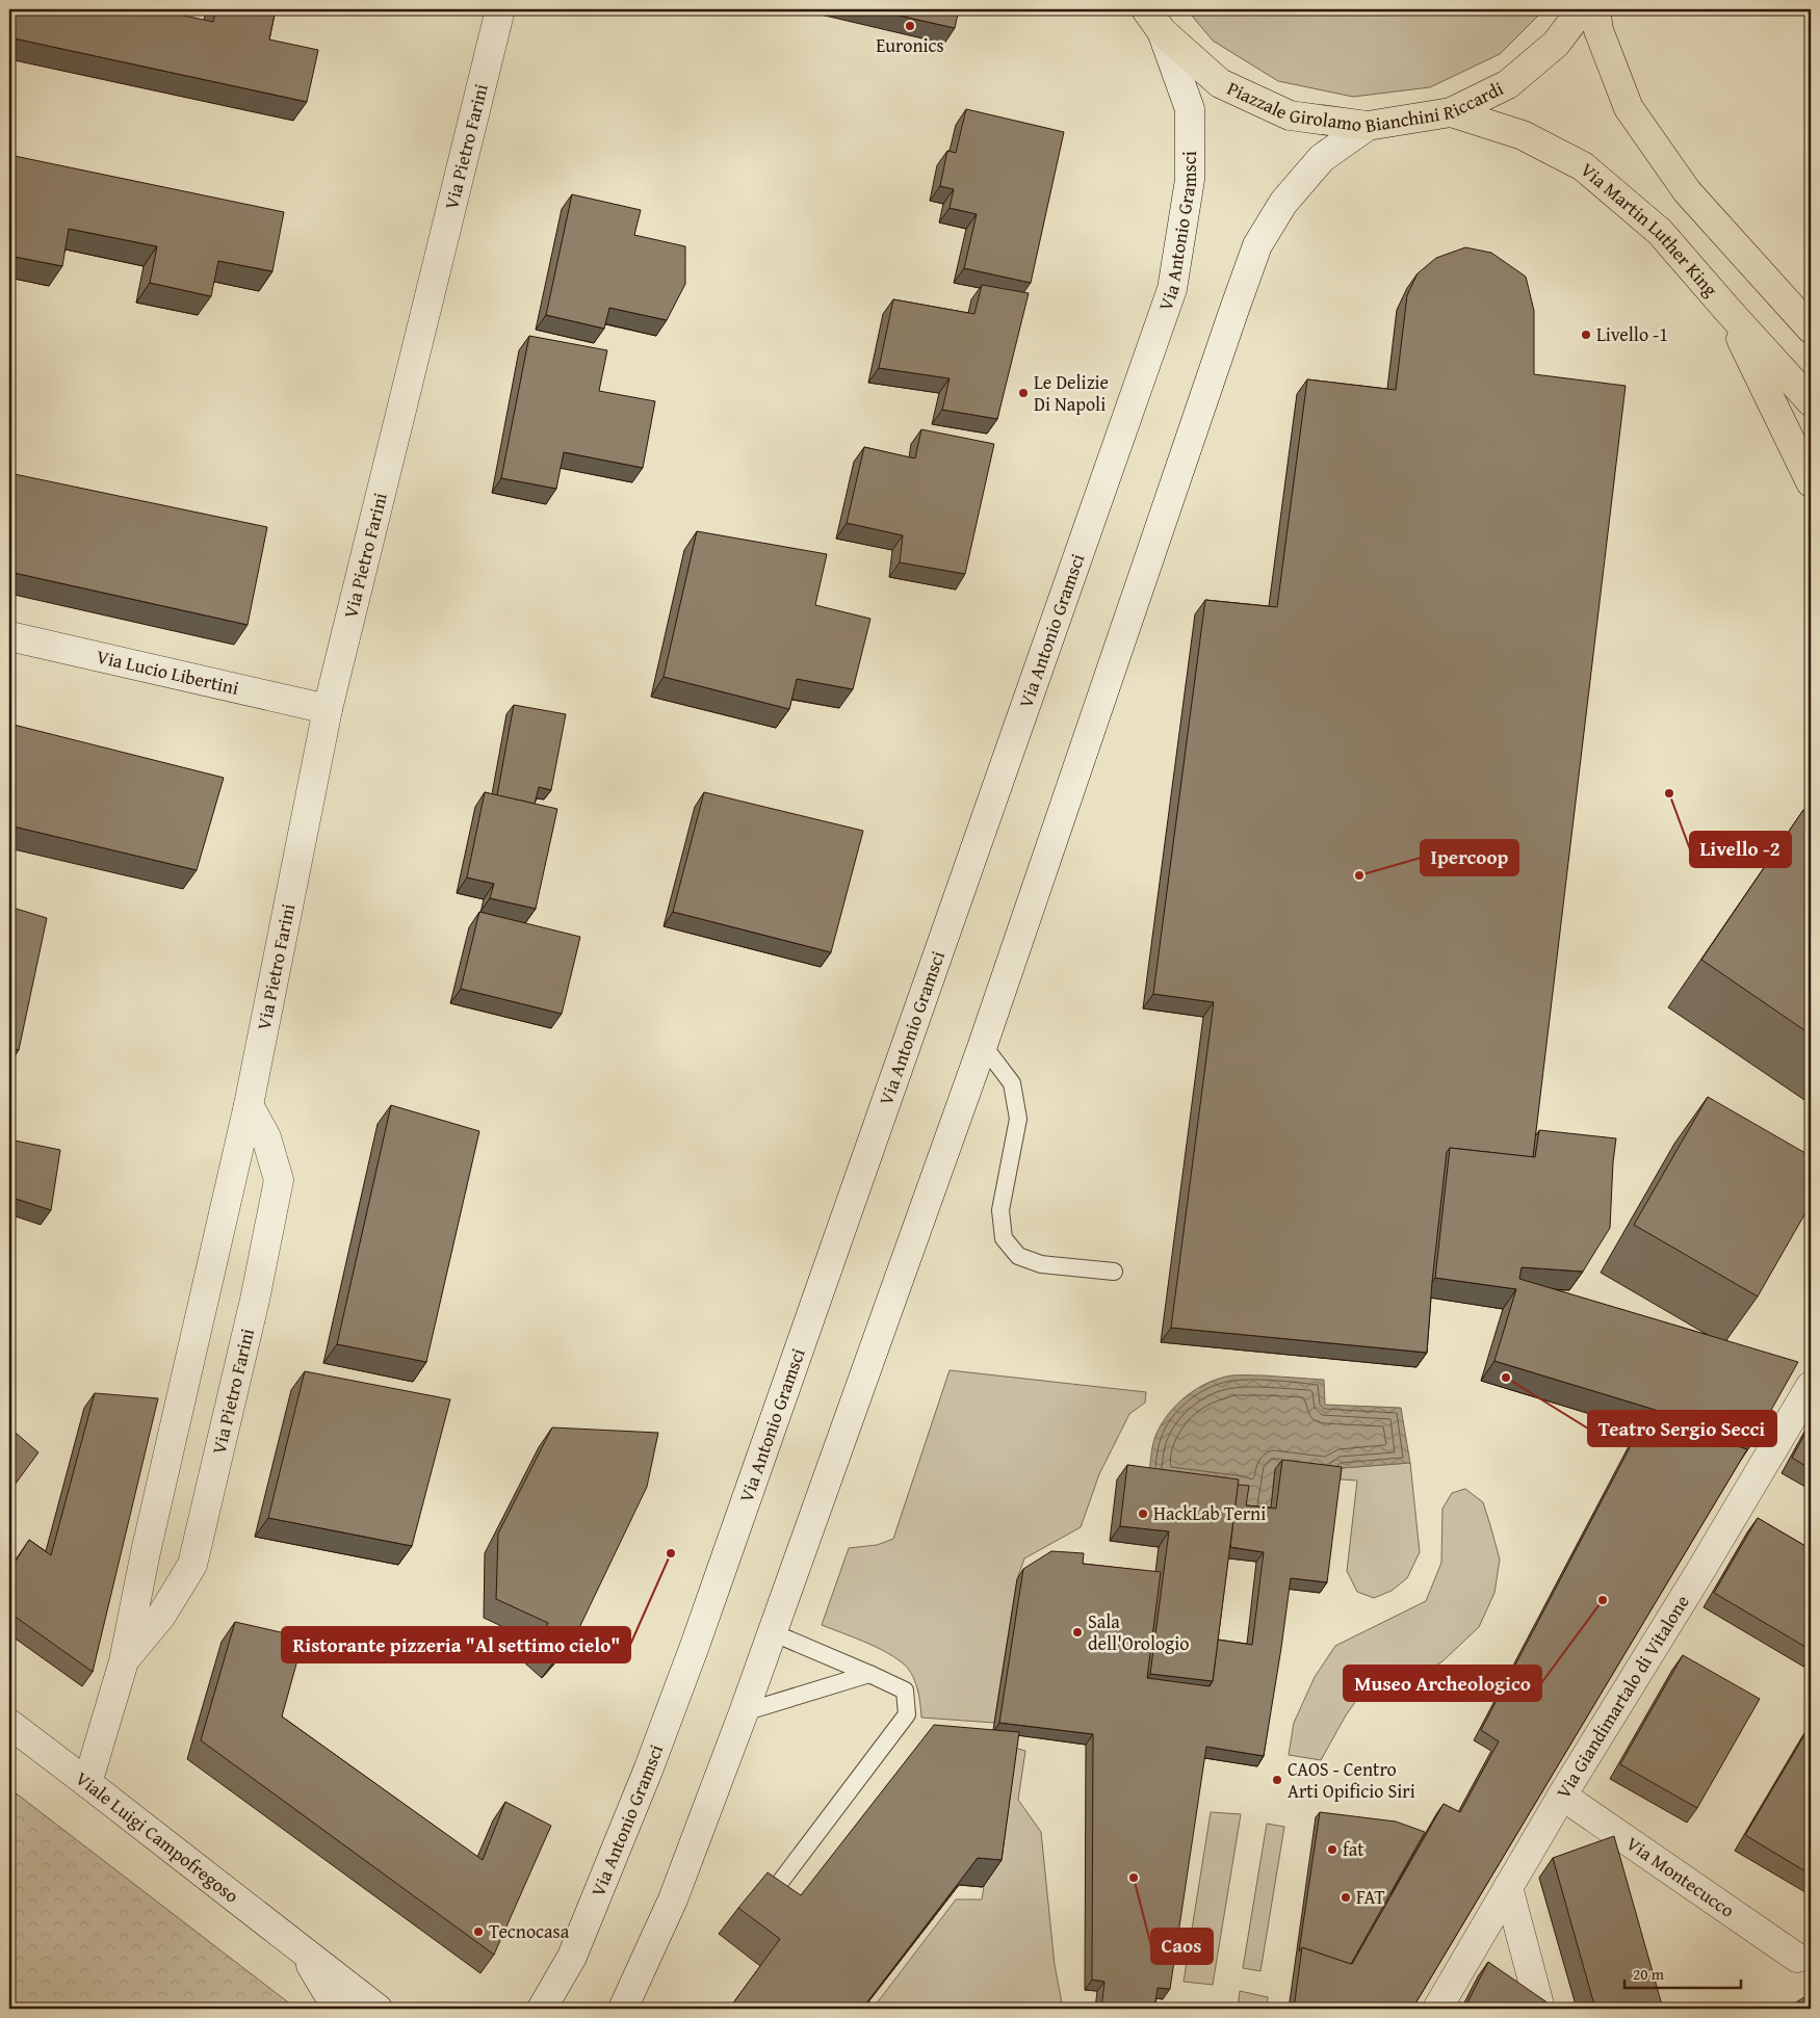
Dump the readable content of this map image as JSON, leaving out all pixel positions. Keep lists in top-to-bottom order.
{
  "streets": {
    "main road": ["Piazzale Girolamo Bianchini Riccardi", "Via Martin Luther King"],
    "street": [
      "Via Pietro Farini",
      "Via Antonio Gramsci",
      "Via Lucio Libertini",
      "Via Giandimartalo di Vitalone",
      "Viale Luigi Campofregoso",
      "Via Montecucco"
    ]
  },
  "crossings": [
    ["Piazzale Girolamo Bianchini Riccardi", "Via Antonio Gramsci"],
    ["Piazzale Girolamo Bianchini Riccardi", "Via Martin Luther King"],
    ["Via Pietro Farini", "Via Lucio Libertini"],
    ["Via Pietro Farini", "Viale Luigi Campofregoso"],
    ["Via Giandimartalo di Vitalone", "Via Montecucco"]
  ],
  "places": [
    "Euronics",
    "Livello -1",
    "Le Delizie Di Napoli",
    "Livello -2",
    "Ipercoop",
    "Teatro Sergio Secci",
    "HackLab Terni",
    "Ristorante pizzeria \"Al settimo cielo\"",
    "Museo Archeologico",
    "Sala dell'Orologio",
    "CAOS - Centro Arti Opificio Siri",
    "fat",
    "Caos",
    "FAT",
    "Tecnocasa"
  ],
  "scale_bar": "20 m"
}
